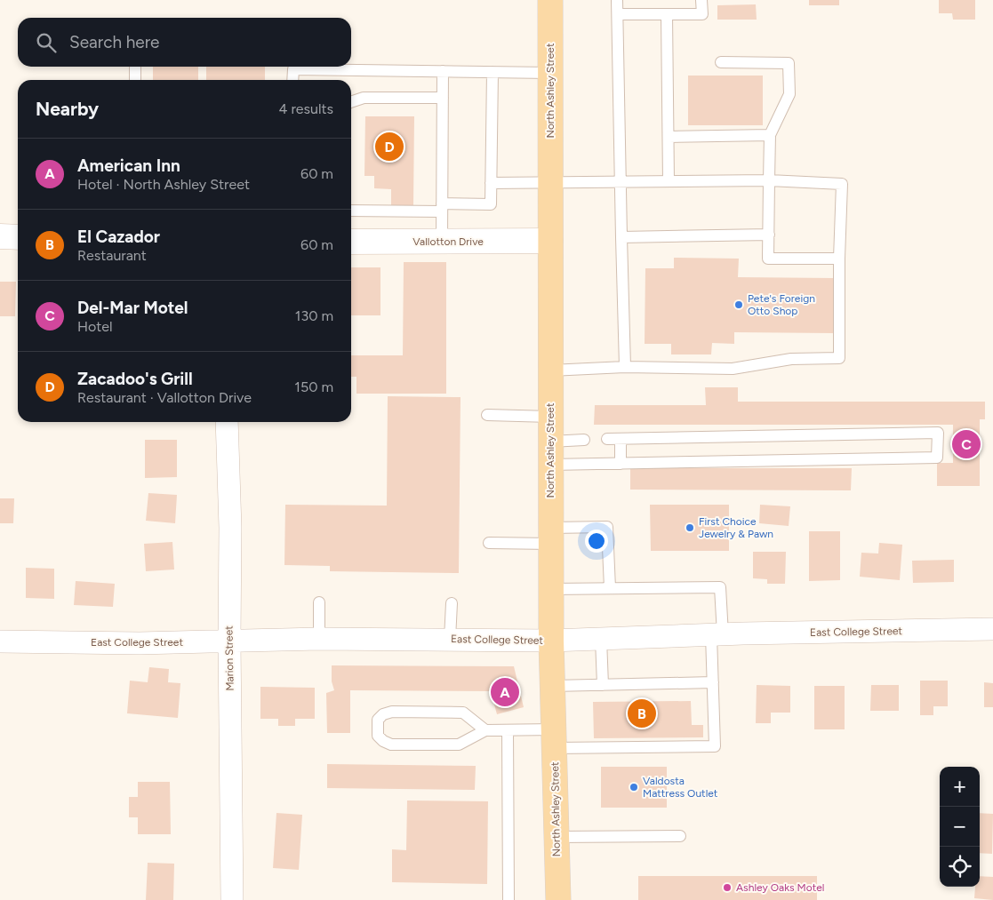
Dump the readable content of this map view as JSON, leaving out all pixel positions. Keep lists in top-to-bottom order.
{
  "streets": {
    "main road": ["North Ashley Street"],
    "street": ["Vallotton Drive", "East College Street", "Marion Street"]
  },
  "crossings": [
    ["North Ashley Street", "Vallotton Drive"],
    ["North Ashley Street", "East College Street"],
    ["East College Street", "Marion Street"]
  ],
  "places": [
    "Pete's Foreign Otto Shop",
    "First Choice Jewelry & Pawn",
    "Valdosta Mattress Outlet",
    "Ashley Oaks Motel"
  ],
  "page": {
    "search": "Search here",
    "heading": ["Nearby", "4 results"],
    "pins": [
      "D",
      "C",
      "A",
      "B"
    ],
    "list": [
      {
        "mark": "A",
        "name": "American Inn",
        "note": "Hotel · North Ashley Street",
        "value": "60 m"
      },
      {
        "mark": "B",
        "name": "El Cazador",
        "note": "Restaurant",
        "value": "60 m"
      },
      {
        "mark": "C",
        "name": "Del-Mar Motel",
        "note": "Hotel",
        "value": "130 m"
      },
      {
        "mark": "D",
        "name": "Zacadoo's Grill",
        "note": "Restaurant · Vallotton Drive",
        "value": "150 m"
      }
    ],
    "map_buttons": ["+", "−"]
  }
}
